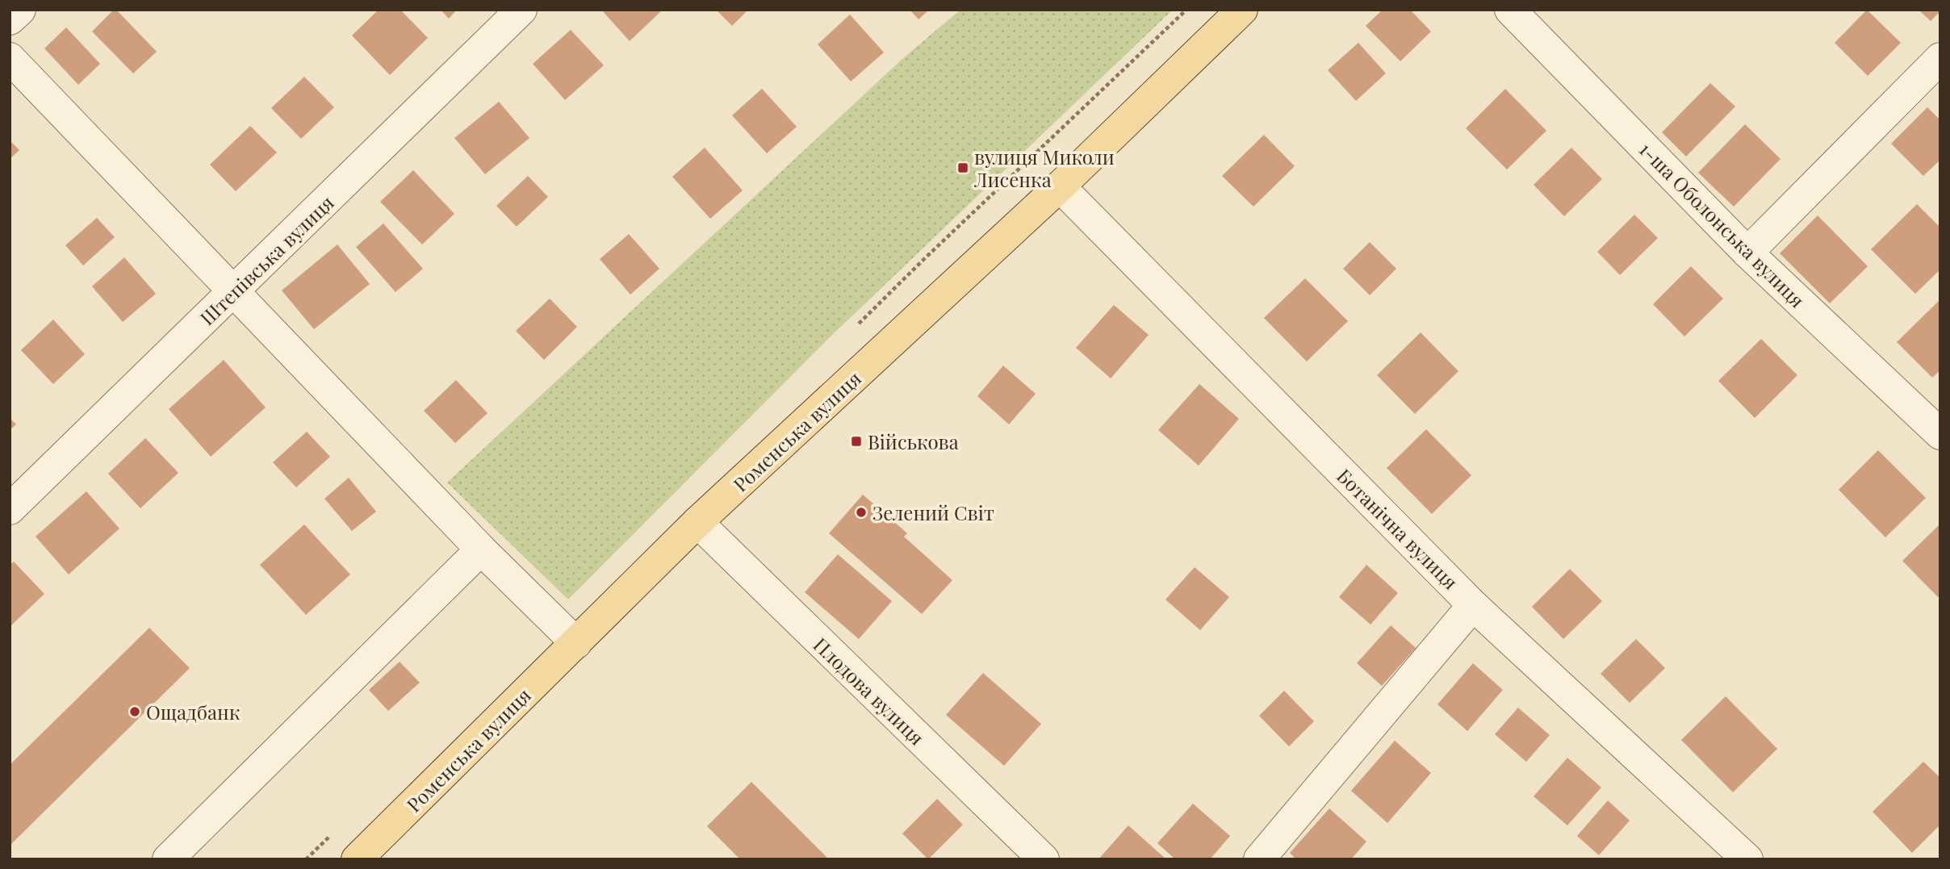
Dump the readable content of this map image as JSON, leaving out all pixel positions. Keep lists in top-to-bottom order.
{
  "streets": {
    "main road": ["Роменська вулиця"],
    "street": [
      "1-ша Оболонська вулиця",
      "Штепівська вулиця",
      "Ботанічна вулиця",
      "Плодова вулиця"
    ]
  },
  "crossings": [
    ["Роменська вулиця", "Ботанічна вулиця"],
    ["Роменська вулиця", "Плодова вулиця"]
  ],
  "places": {
    "transit": ["вулиця Миколи Лисенка", "Військова"],
    "other": ["Зелений Світ", "Ощадбанк"]
  }
}
